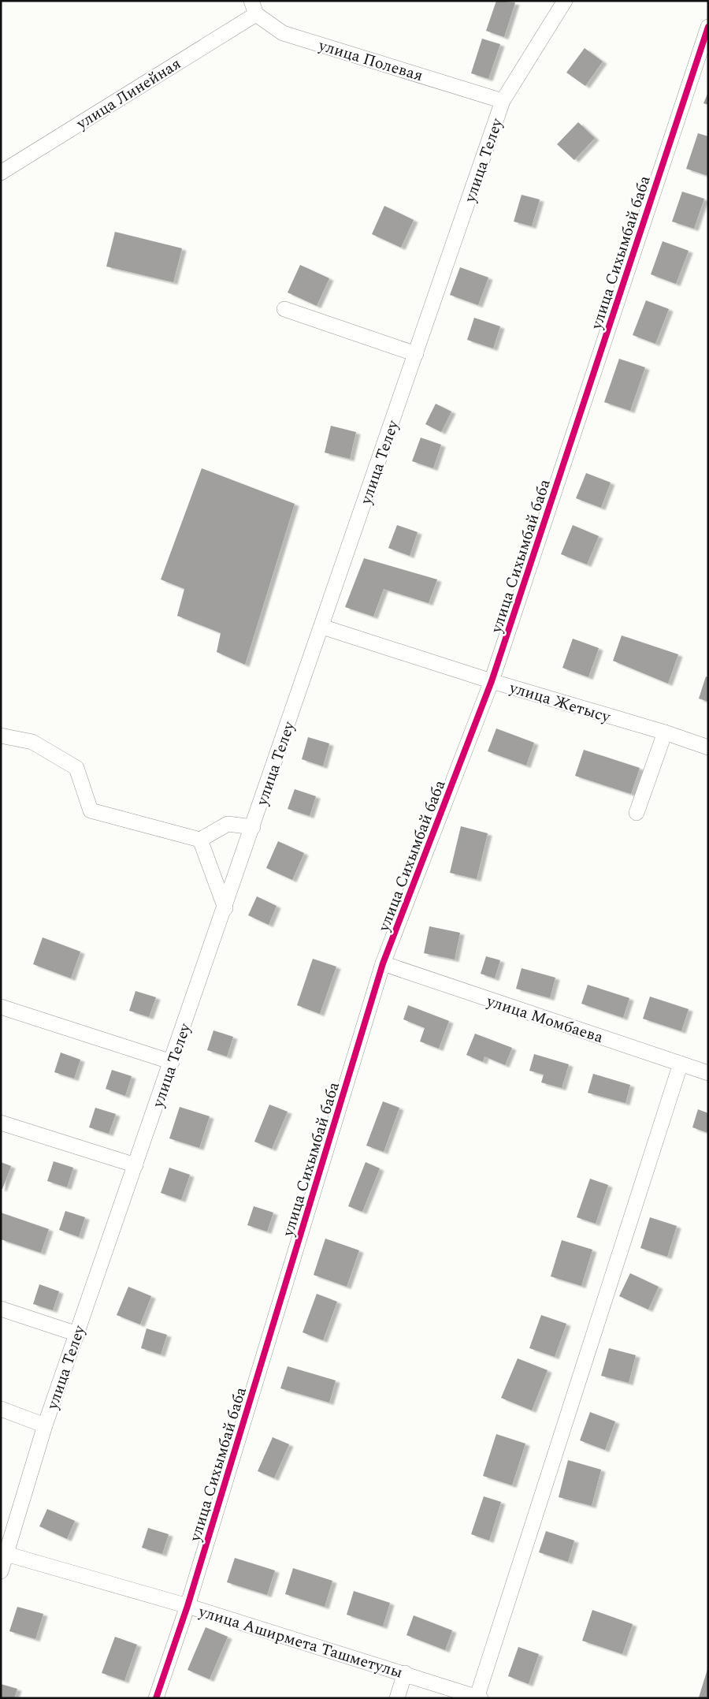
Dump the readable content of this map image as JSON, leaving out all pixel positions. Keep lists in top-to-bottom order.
{
  "streets": {
    "street": [
      "улица Полевая",
      "улица Линейная",
      "улица Телеу",
      "улица Сихымбай баба",
      "улица Жетысу",
      "улица Момбаева",
      "улица Аширмета Ташметулы"
    ]
  },
  "crossings": [
    ["улица Полевая", "улица Линейная"],
    ["улица Полевая", "улица Телеу"],
    ["улица Телеу", "улица Жетысу"],
    ["улица Телеу", "улица Аширмета Ташметулы"],
    ["улица Сихымбай баба", "улица Жетысу"],
    ["улица Сихымбай баба", "улица Момбаева"],
    ["улица Сихымбай баба", "улица Аширмета Ташметулы"]
  ]
}
